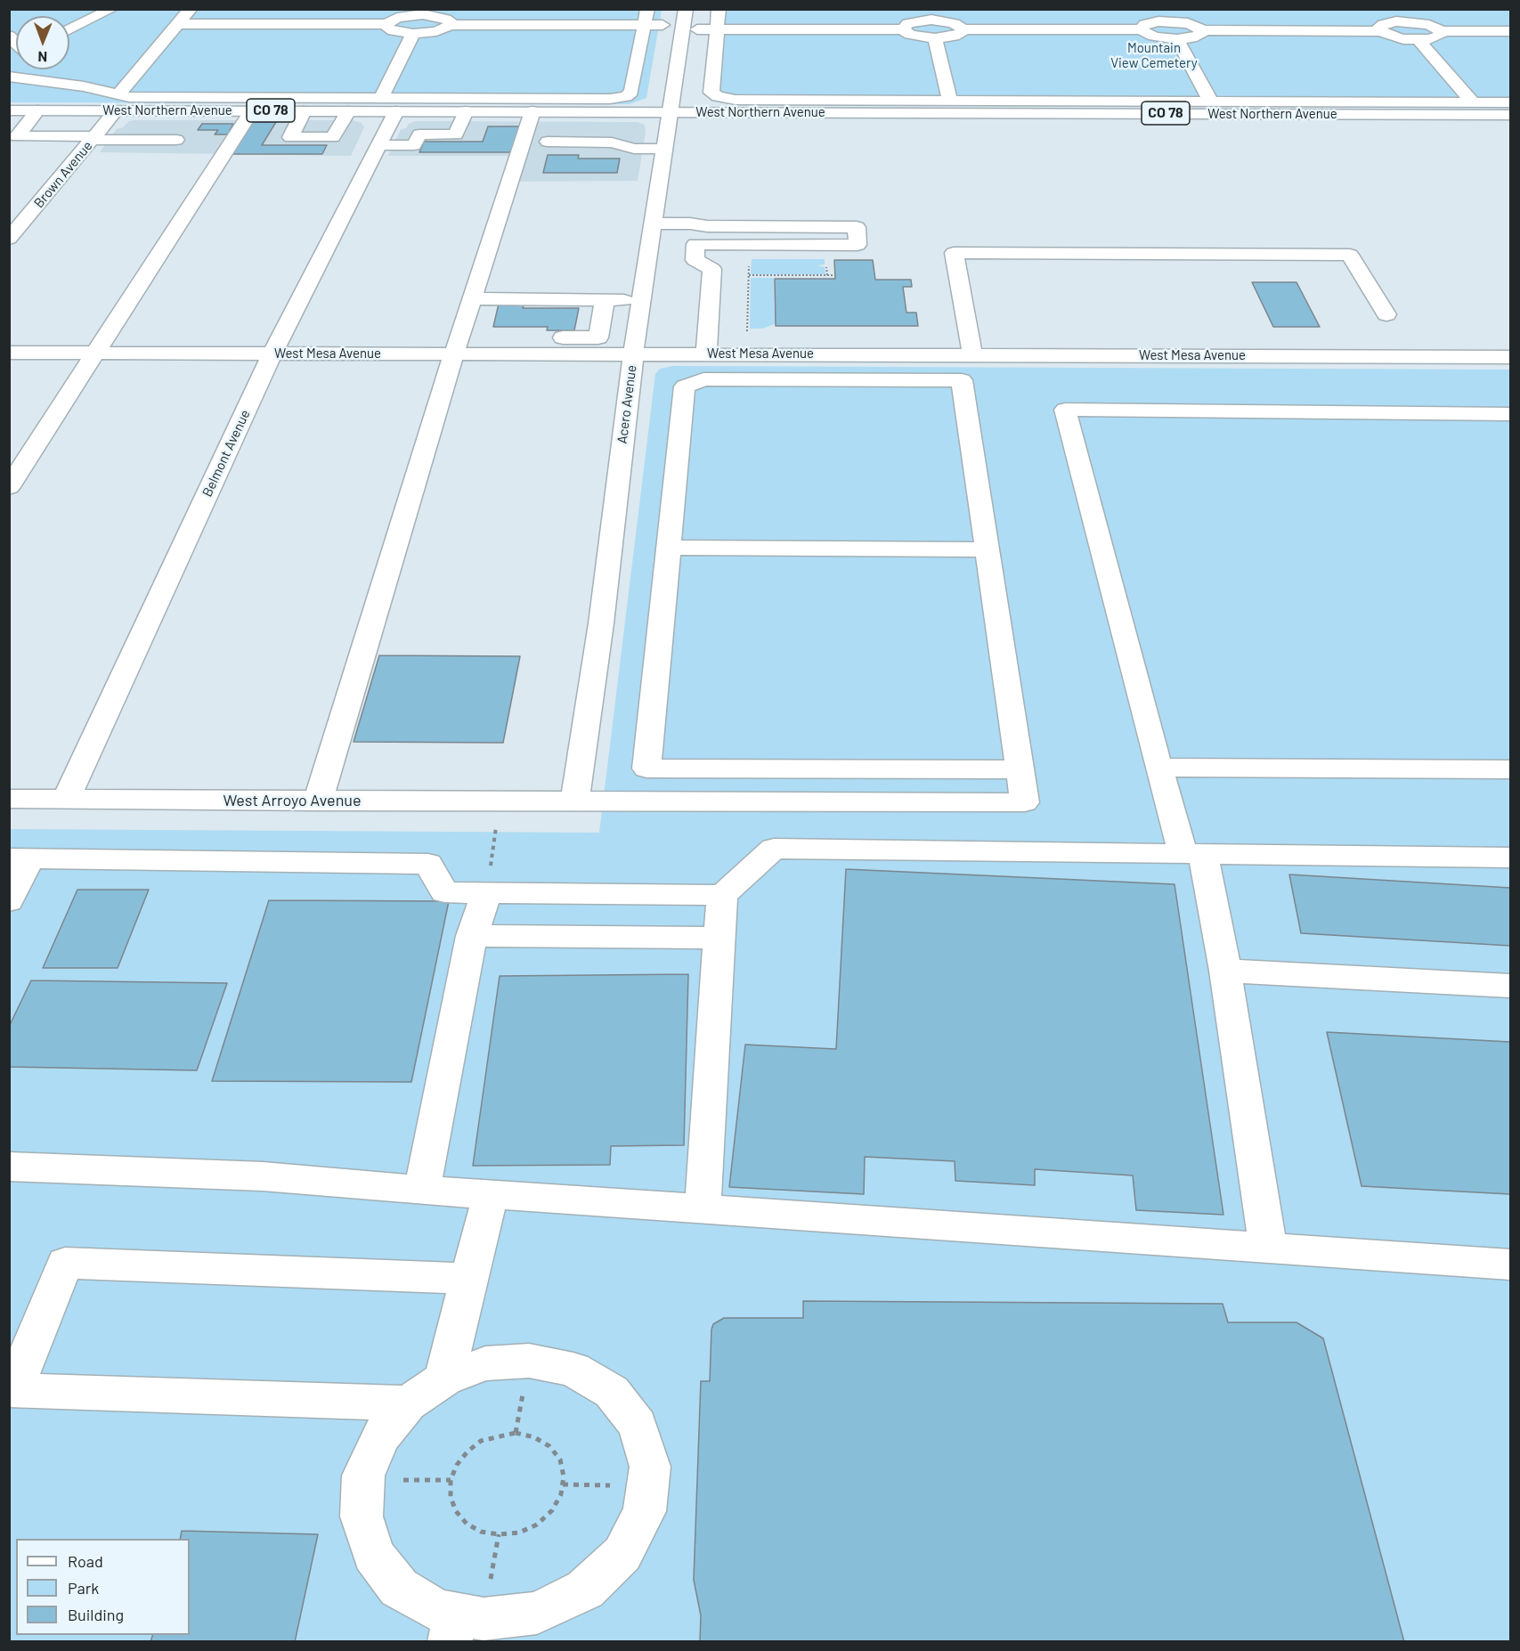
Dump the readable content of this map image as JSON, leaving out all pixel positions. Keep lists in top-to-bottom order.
{
  "streets": {
    "street": [
      "West Northern Avenue",
      "CO 78",
      "Brown Avenue",
      "West Mesa Avenue",
      "Acero Avenue",
      "Belmont Avenue",
      "West Arroyo Avenue"
    ]
  },
  "crossings": [
    ["West Northern Avenue", "Brown Avenue"],
    ["West Northern Avenue", "Acero Avenue"],
    ["West Northern Avenue", "Belmont Avenue"],
    ["West Mesa Avenue", "Acero Avenue"],
    ["West Mesa Avenue", "Belmont Avenue"],
    ["Acero Avenue", "West Arroyo Avenue"],
    ["Belmont Avenue", "West Arroyo Avenue"]
  ],
  "parks": ["Mountain View Cemetery"],
  "legend": ["Road", "Park", "Building"],
  "north": "bottom"
}
